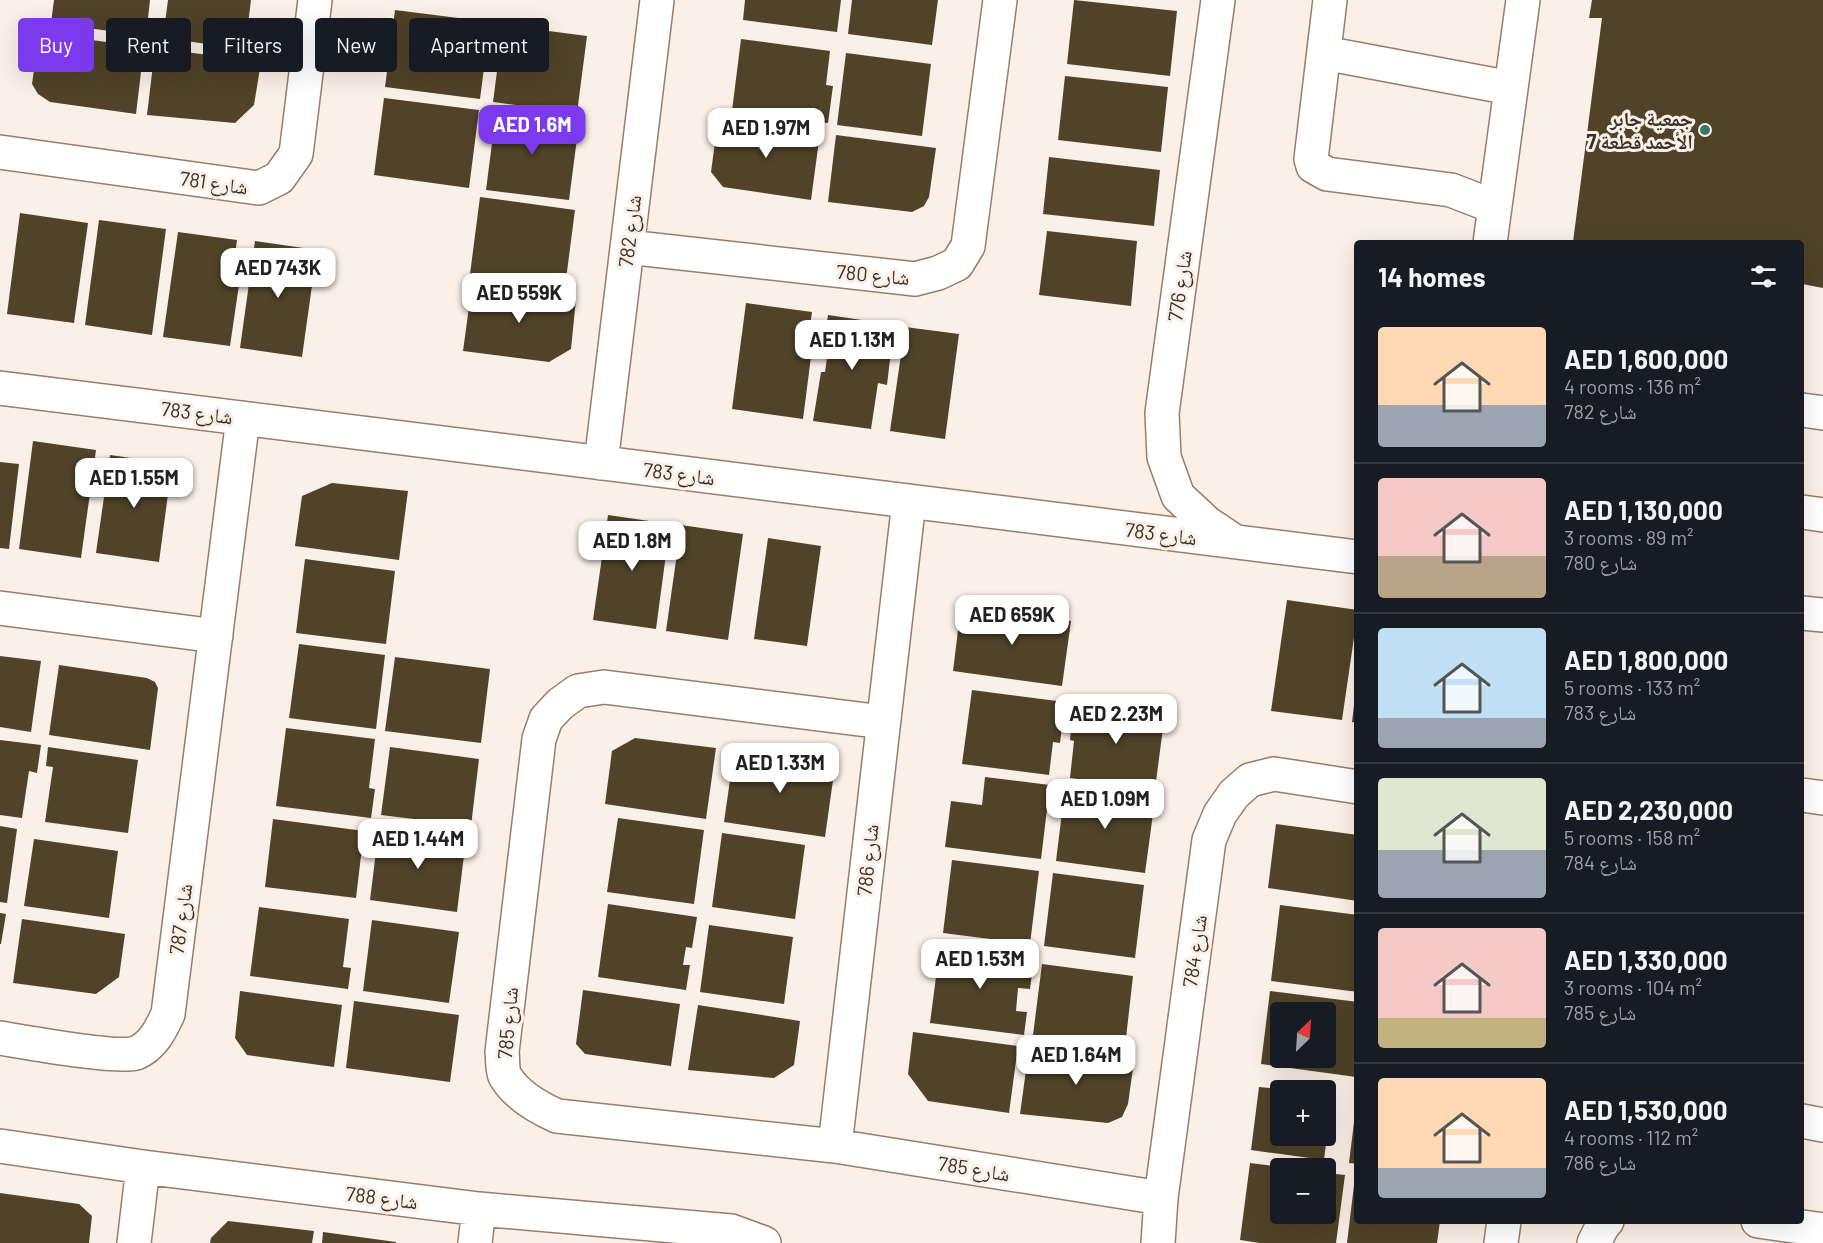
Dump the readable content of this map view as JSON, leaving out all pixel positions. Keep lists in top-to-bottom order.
{
  "streets": {
    "street": [
      "شارع 781",
      "شارع 782",
      "شارع 780",
      "شارع 776",
      "شارع 783",
      "شارع 786",
      "شارع 787",
      "شارع 784",
      "شارع 785",
      "شارع 788"
    ]
  },
  "crossings": [
    ["شارع 782", "شارع 780"],
    ["شارع 782", "شارع 783"],
    ["شارع 776", "شارع 783"],
    ["شارع 783", "شارع 786"],
    ["شارع 783", "شارع 787"],
    ["شارع 786", "شارع 785"],
    ["شارع 784", "شارع 785"]
  ],
  "places": ["جمعية جابر الأحمد قطعة 7"],
  "north": "top right",
  "page": {
    "chip": [
      "Buy",
      "Rent",
      "Filters",
      "New",
      "Apartment"
    ],
    "price": [
      "AED 1.6M",
      "AED 1.97M",
      "AED 743K",
      "AED 559K",
      "AED 1.13M",
      "AED 1.55M",
      "AED 1.8M",
      "AED 659K",
      "AED 2.23M",
      "AED 1.33M",
      "AED 1.09M",
      "AED 1.44M",
      "AED 1.53M",
      "AED 1.64M"
    ],
    "heading": "14 homes",
    "list": [
      {
        "name": "AED 1,600,000",
        "note": "4 rooms · 136 m² · شارع 782"
      },
      {
        "name": "AED 1,130,000",
        "note": "3 rooms · 89 m² · شارع 780"
      },
      {
        "name": "AED 1,800,000",
        "note": "5 rooms · 133 m² · شارع 783"
      },
      {
        "name": "AED 2,230,000",
        "note": "5 rooms · 158 m² · شارع 784"
      },
      {
        "name": "AED 1,330,000",
        "note": "3 rooms · 104 m² · شارع 785"
      },
      {
        "name": "AED 1,530,000",
        "note": "4 rooms · 112 m² · شارع 786"
      }
    ],
    "map_buttons": ["+", "−"]
  }
}
